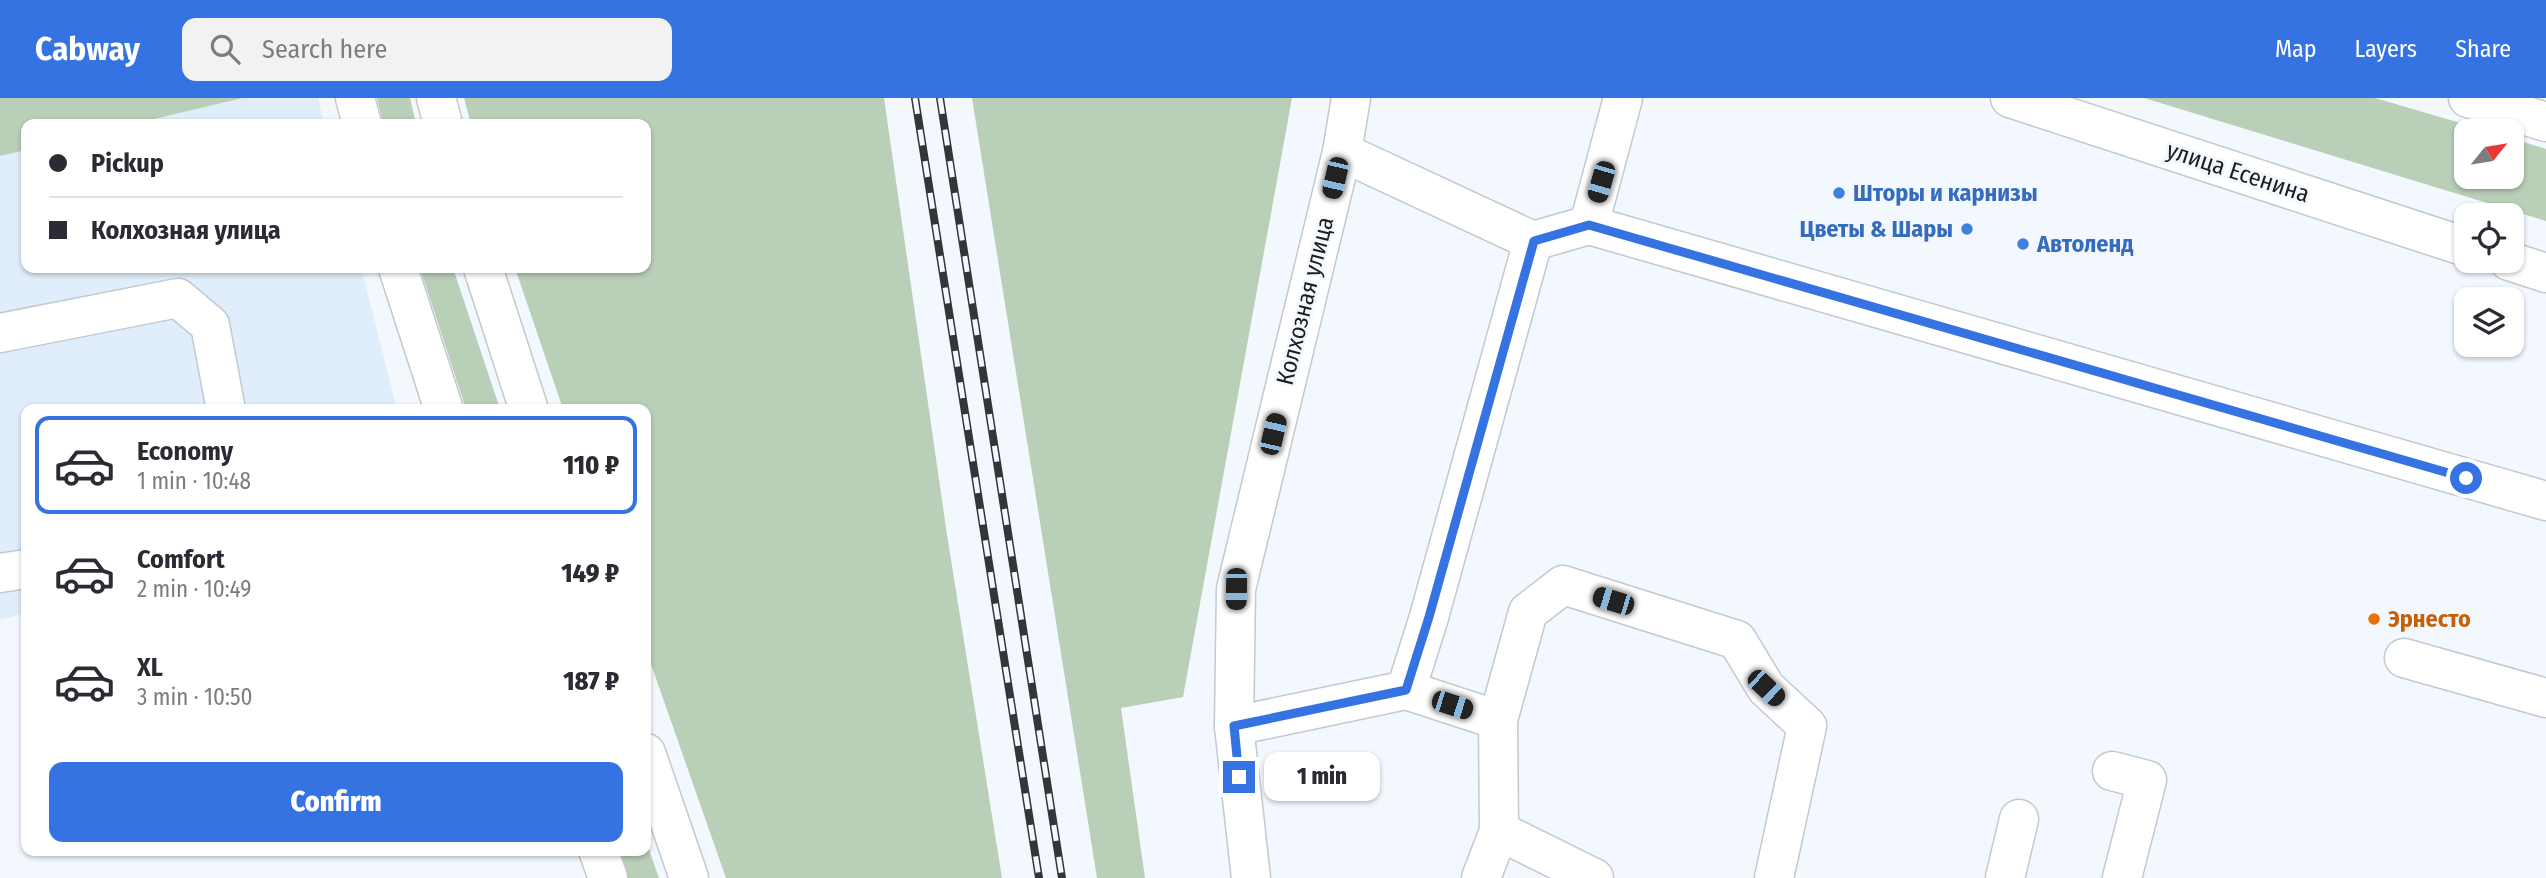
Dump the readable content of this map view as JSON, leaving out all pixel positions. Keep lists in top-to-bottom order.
{
  "streets": {
    "main road": ["улица Есенина", "Колхозная улица"]
  },
  "places": [
    "Шторы и карнизы",
    "Цветы & Шары",
    "Автоленд",
    "Эрнесто"
  ],
  "north": "top right",
  "page": {
    "header": "Cabway",
    "search": "Search here",
    "nav": ["Map", "Layers", "Share"],
    "banner": ["Pickup", "Колхозная улица"],
    "list": [
      {
        "name": "Economy",
        "note": "1 min · 10:48",
        "value": "110 ₽"
      },
      {
        "name": "Comfort",
        "note": "2 min · 10:49",
        "value": "149 ₽"
      },
      {
        "name": "XL",
        "note": "3 min · 10:50",
        "value": "187 ₽"
      }
    ],
    "buttons": "Confirm",
    "bubble": "1 min"
  }
}
